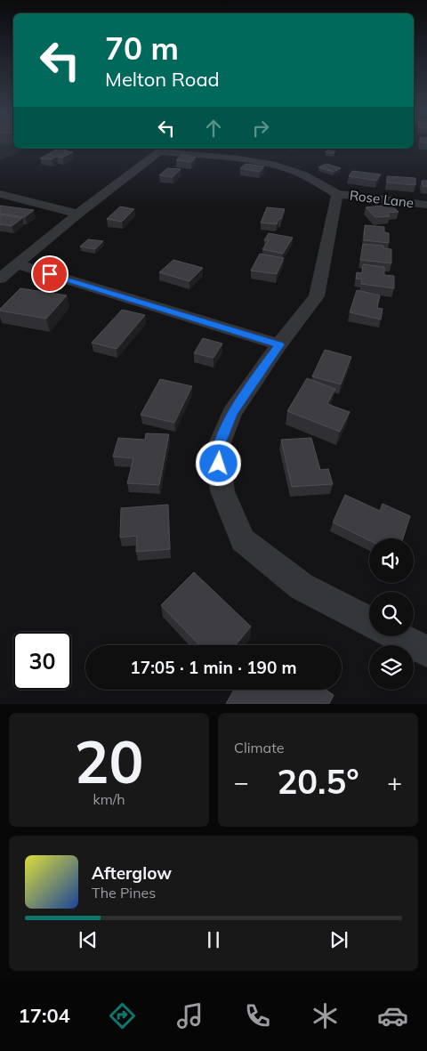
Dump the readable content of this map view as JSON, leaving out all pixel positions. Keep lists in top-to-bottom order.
{
  "streets": {
    "street": ["Rose Lane"]
  },
  "page": {
    "turn": ["70 m", "Melton Road"],
    "limit": "30",
    "trip": "17:05 · 1 min · 190 m",
    "tile": [
      ["20", "km/h"],
      "Climate"
    ],
    "heat": ["−", "20.5°", "+"],
    "song": ["Afterglow", "The Pines"],
    "tabs": "17:04"
  }
}
